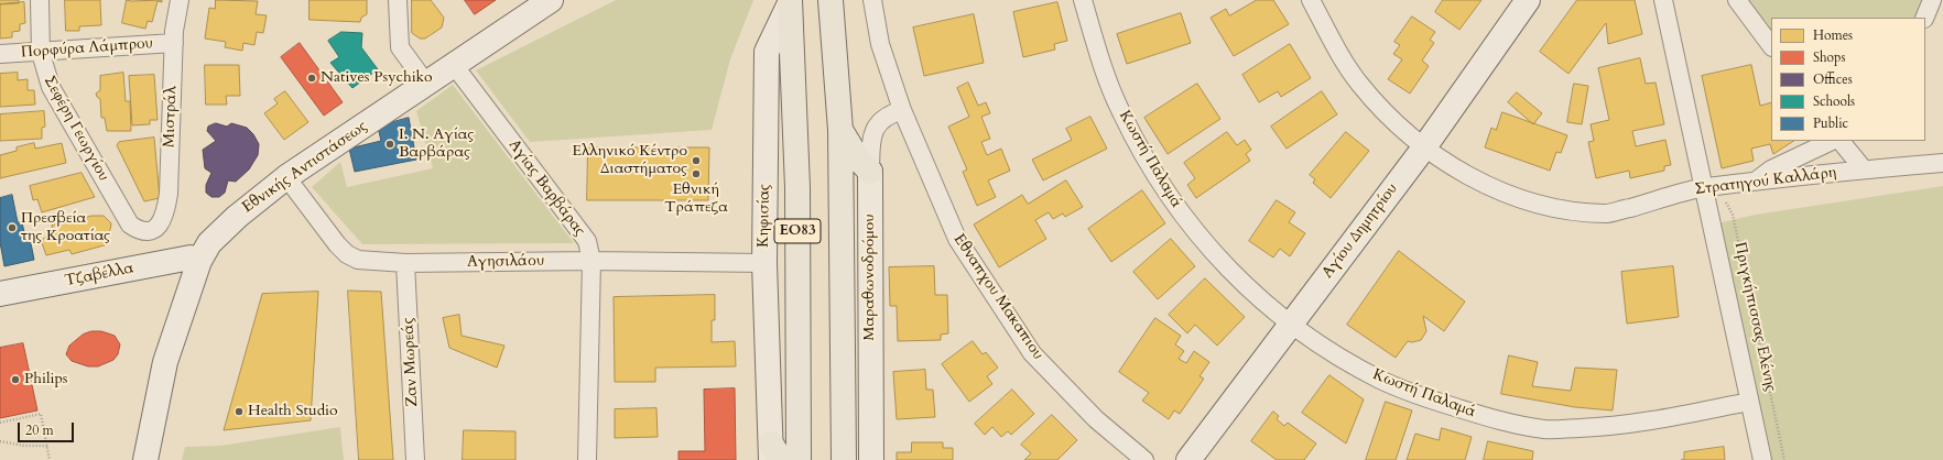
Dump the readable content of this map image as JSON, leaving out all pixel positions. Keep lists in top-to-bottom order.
{
  "streets": {
    "main road": ["Κηφισίας", "ΕΟ83"],
    "street": [
      "Πορφύρα Λάμπρου",
      "Μιστράλ",
      "Σεφέρη Γεωργίου",
      "Κωστή Παλαμά",
      "Εθνικής Αντιστάσεως",
      "Στρατηγού Καλλάρη",
      "Αγίας Βαρβάρας",
      "Αγίου Δημητρίου",
      "Αγησιλάου",
      "Τζαβέλλα",
      "Μαραθωνοδρόμου",
      "Εθναπχου Μακαπιου",
      "Πριγκήπισσας Ελένης",
      "Ζαν Μωρεάς"
    ]
  },
  "crossings": [
    ["Πορφύρα Λάμπρου", "Μιστράλ"],
    ["Πορφύρα Λάμπρου", "Σεφέρη Γεωργίου"],
    ["Μιστράλ", "Σεφέρη Γεωργίου"],
    ["Κωστή Παλαμά", "Αγίου Δημητρίου"],
    ["Κωστή Παλαμά", "Πριγκήπισσας Ελένης"],
    ["Εθνικής Αντιστάσεως", "Αγίας Βαρβάρας"],
    ["Εθνικής Αντιστάσεως", "Αγησιλάου"],
    ["Εθνικής Αντιστάσεως", "Τζαβέλλα"],
    ["Στρατηγού Καλλάρη", "Αγίου Δημητρίου"],
    ["Στρατηγού Καλλάρη", "Πριγκήπισσας Ελένης"],
    ["Αγίας Βαρβάρας", "Αγησιλάου"],
    ["Κηφισίας", "Αγησιλάου"],
    ["Αγησιλάου", "Ζαν Μωρεάς"],
    ["Μαραθωνοδρόμου", "Εθναπχου Μακαπιου"]
  ],
  "places": [
    "Natives Psychiko",
    "Ι. Ν. Αγίας Βαρβάρας",
    "Ελληνικό Κέντρο Διαστήματος",
    "Εθνική Τράπεζα",
    "Πρεσβεία της Κροατίας",
    "Philips",
    "Health Studio"
  ],
  "legend": [
    "Homes",
    "Shops",
    "Offices",
    "Schools",
    "Public"
  ],
  "scale_bar": "20 m"
}
